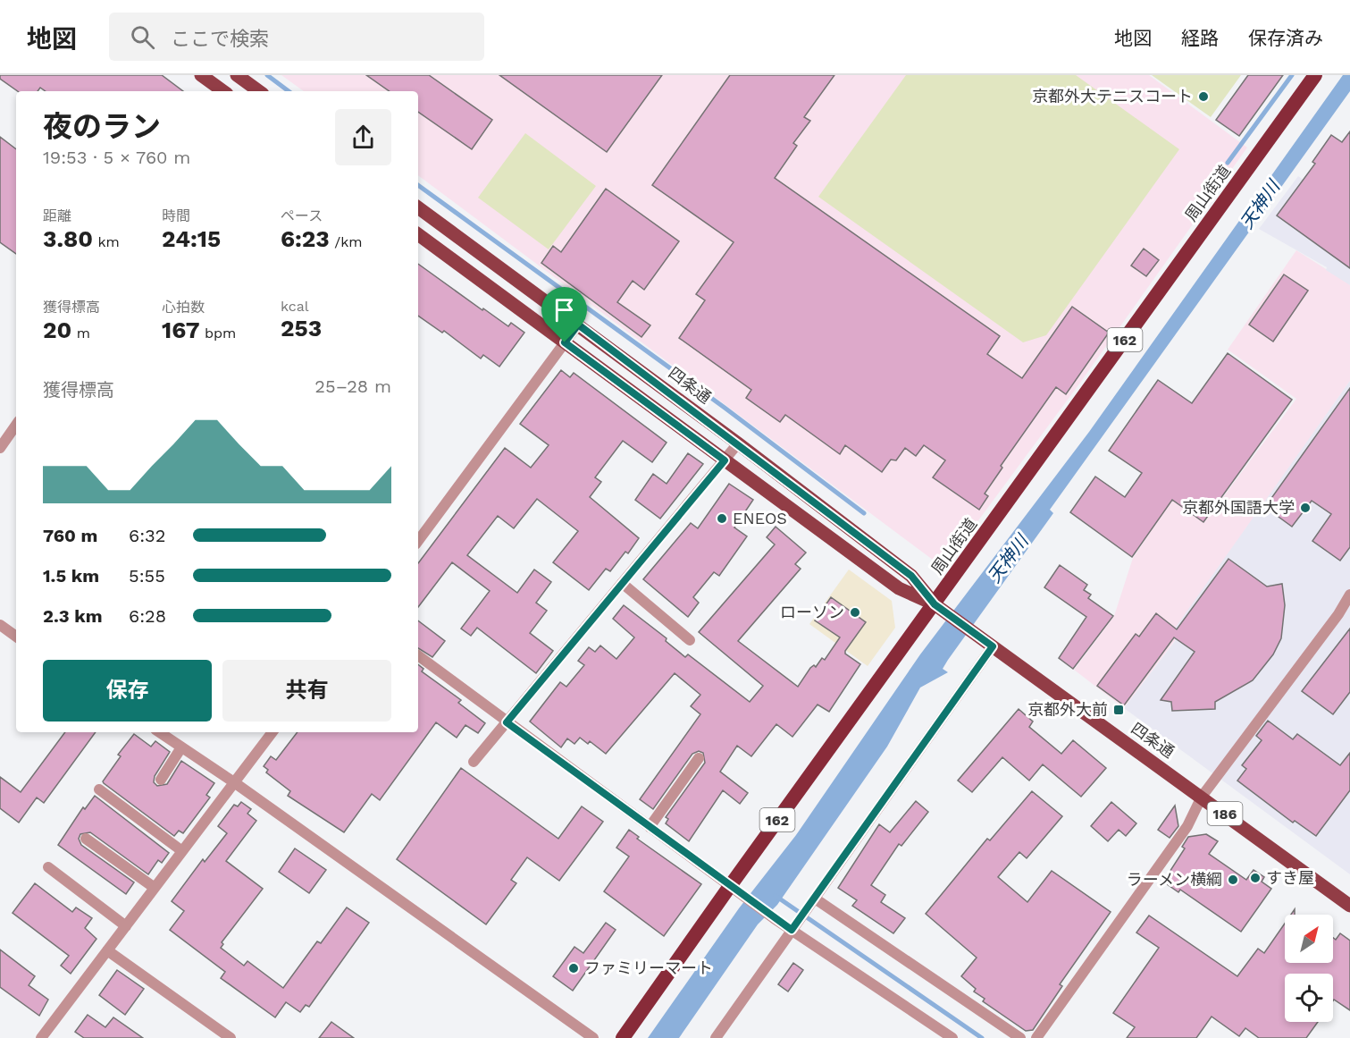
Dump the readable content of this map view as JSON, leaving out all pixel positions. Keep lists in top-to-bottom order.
{
  "streets": {
    "highway": ["周山街道", "162"],
    "main road": ["四条通", "186"]
  },
  "crossings": [
    ["周山街道", "四条通"]
  ],
  "water": ["天神川"],
  "places": {
    "other": [
      "京都外大テニスコート",
      "京都外国語大学",
      "ENEOS",
      "ローソン",
      "すき屋",
      "ラーメン横綱",
      "ファミリーマート"
    ],
    "transit": ["京都外大前"]
  },
  "north": "top right",
  "page": {
    "header": "地図",
    "search": "ここで検索",
    "nav": ["地図", "経路", "保存済み"],
    "heading": ["夜のラン", "19:53 · 5 × 760 m"],
    "stats": [
      ["距離", "3.80 km"],
      ["時間", "24:15"],
      ["ペース", "6:23 /km"],
      ["獲得標高", "20 m"],
      ["心拍数", "167 bpm"],
      ["kcal", "253"]
    ],
    "chart": ["獲得標高", "25–28 m"],
    "list": [
      {
        "name": "760 m",
        "note": "6:32"
      },
      {
        "name": "1.5 km",
        "note": "5:55"
      },
      {
        "name": "2.3 km",
        "note": "6:28"
      }
    ],
    "buttons": ["保存", "共有"]
  }
}
